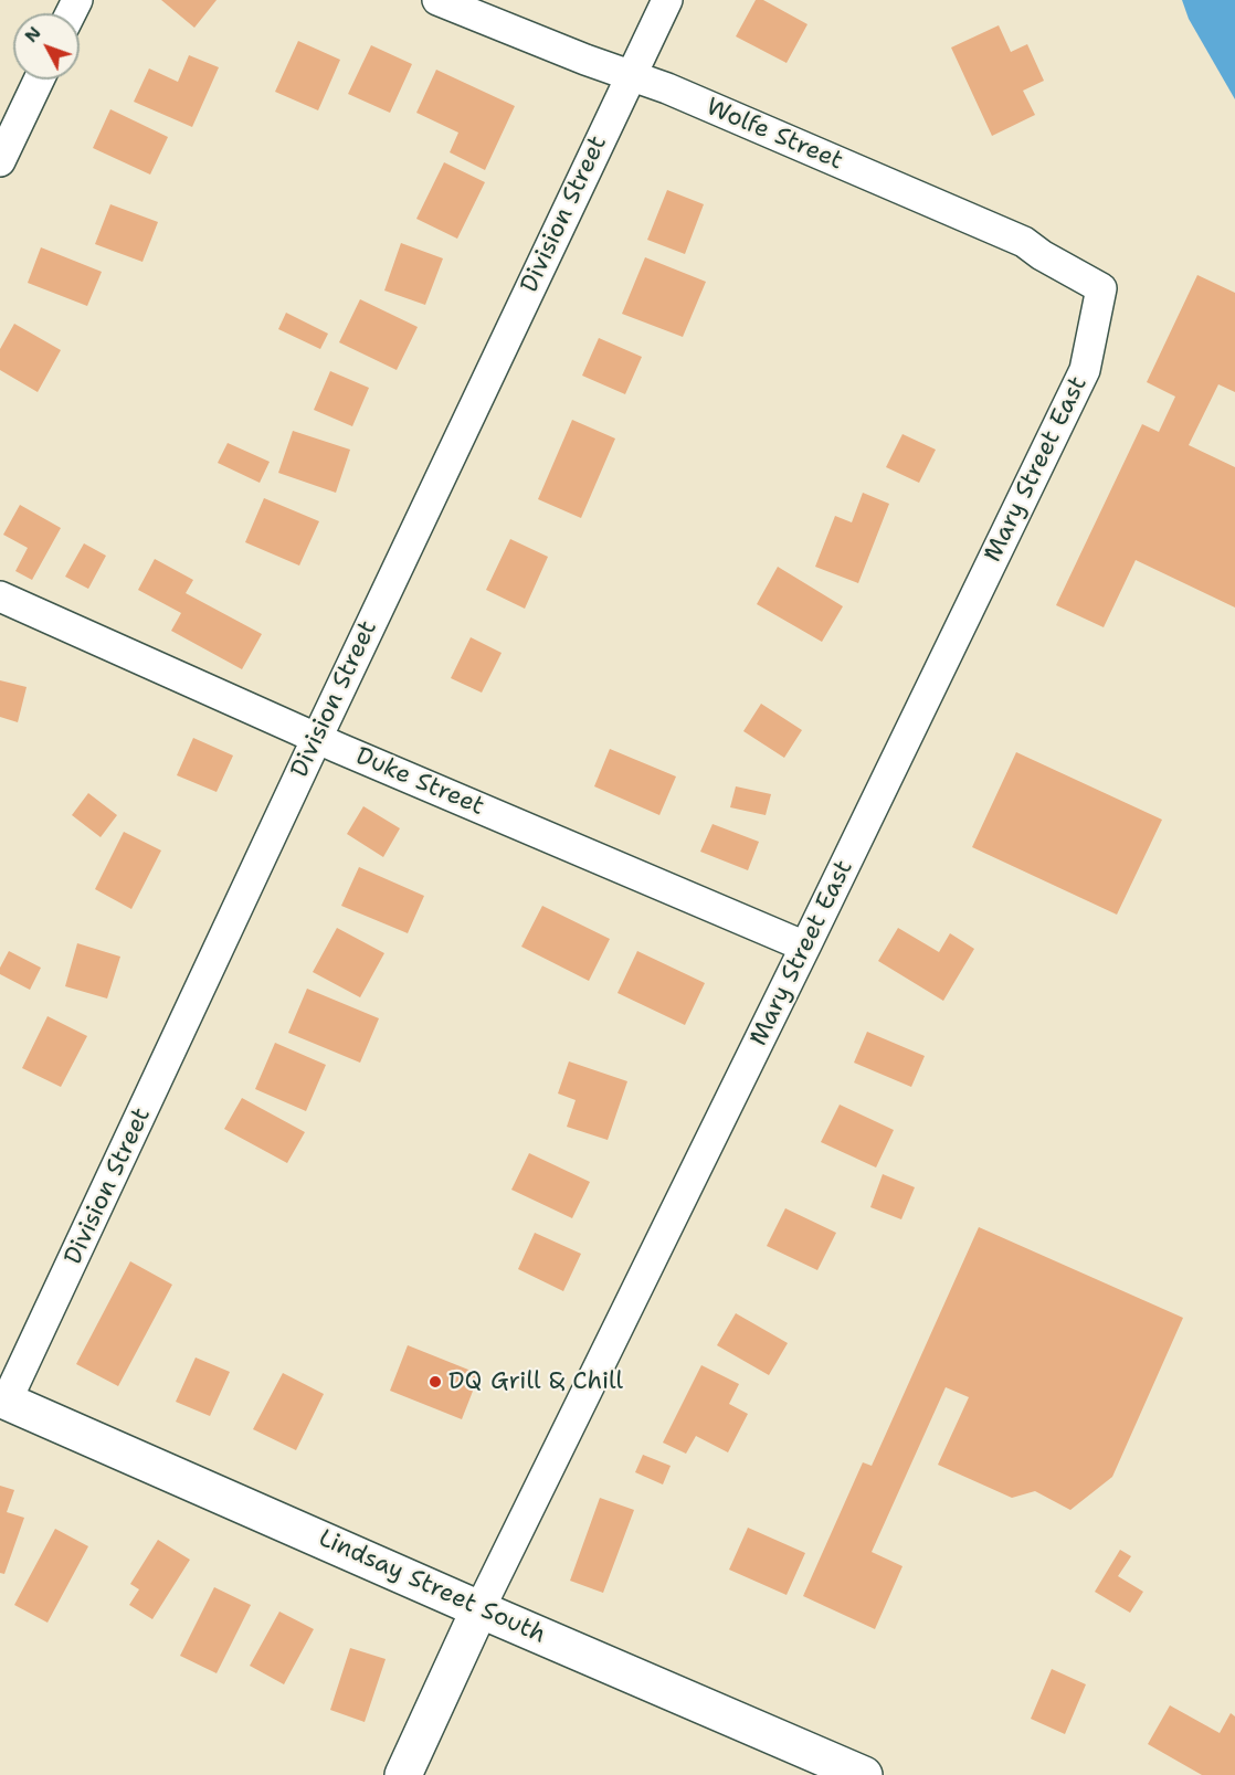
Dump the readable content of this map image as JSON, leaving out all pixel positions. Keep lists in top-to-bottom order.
{
  "streets": {
    "main road": ["Lindsay Street South"],
    "street": [
      "Wolfe Street",
      "Division Street",
      "Mary Street East",
      "Duke Street"
    ]
  },
  "crossings": [
    ["Wolfe Street", "Division Street"],
    ["Wolfe Street", "Mary Street East"],
    ["Division Street", "Duke Street"],
    ["Division Street", "Lindsay Street South"],
    ["Mary Street East", "Duke Street"],
    ["Mary Street East", "Lindsay Street South"]
  ],
  "places": ["DQ Grill & Chill"],
  "north": "top left"
}
